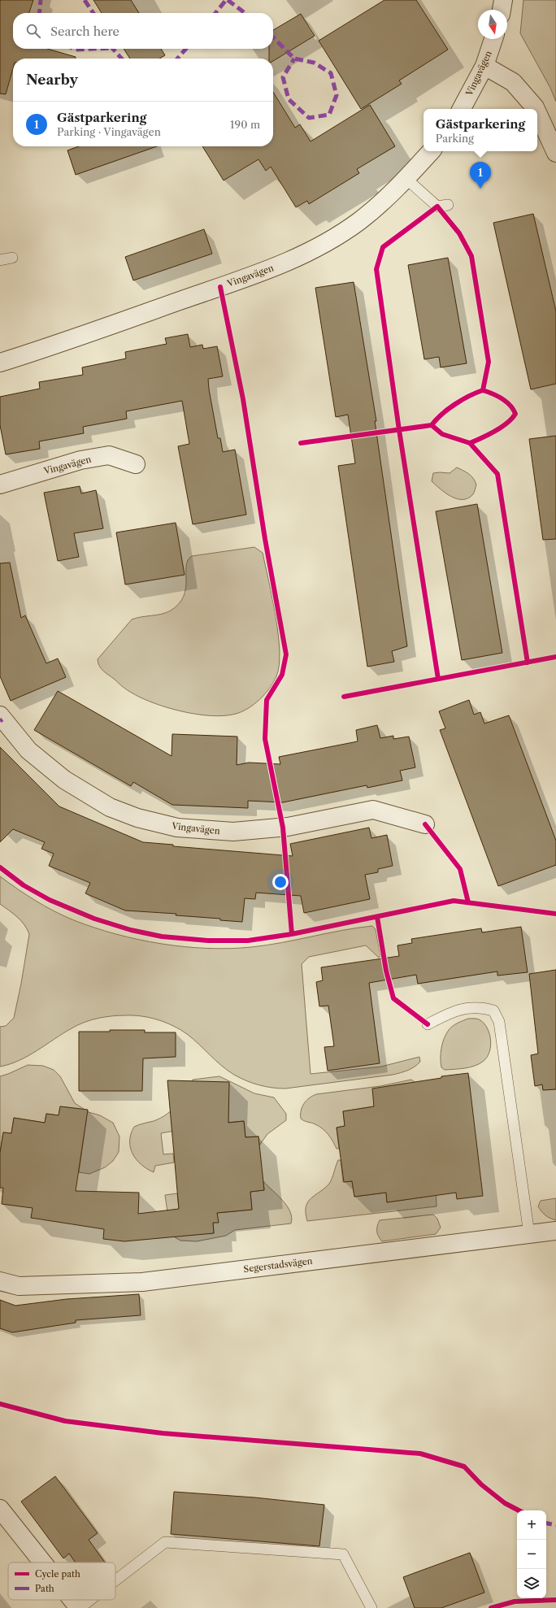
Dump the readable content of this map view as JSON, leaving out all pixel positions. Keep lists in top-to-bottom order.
{
  "streets": {
    "street": ["Vingavägen", "Segerstadsvägen"]
  },
  "legend": ["Cycle path", "Path"],
  "north": "bottom",
  "page": {
    "search": "Search here",
    "heading": "Nearby",
    "list": [
      {
        "mark": "1",
        "name": "Gästparkering",
        "note": "Parking · Vingavägen",
        "value": "190 m"
      }
    ],
    "popup": ["Gästparkering", "Parking"],
    "pins": "1",
    "map_buttons": ["+", "−"]
  }
}
